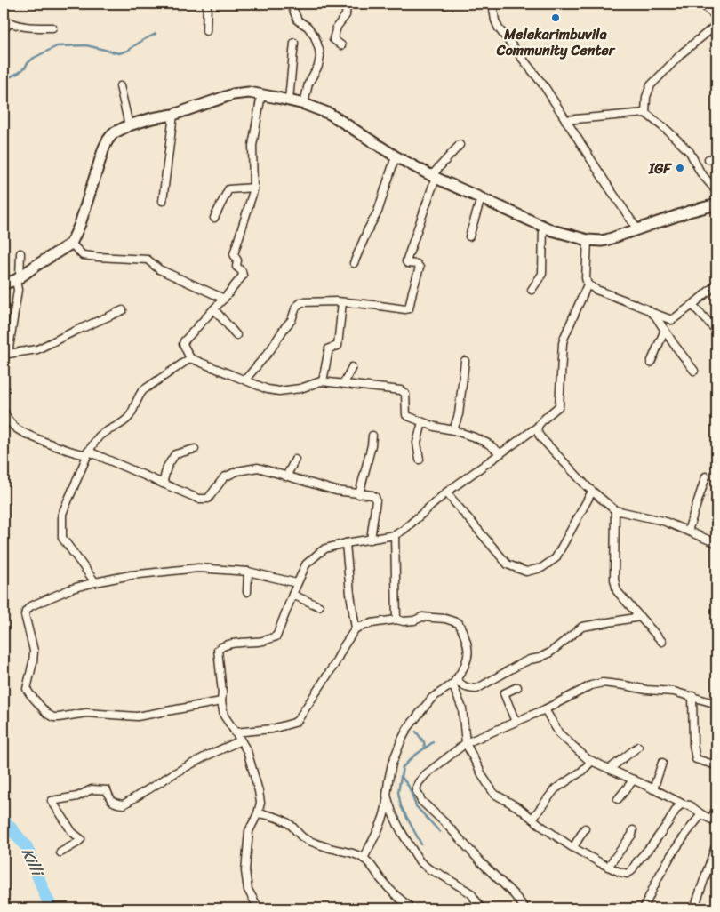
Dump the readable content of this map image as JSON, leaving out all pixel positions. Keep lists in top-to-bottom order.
{
  "water": ["Killi"],
  "places": ["Melekarimbuvila Community Center", "IGF"]
}
